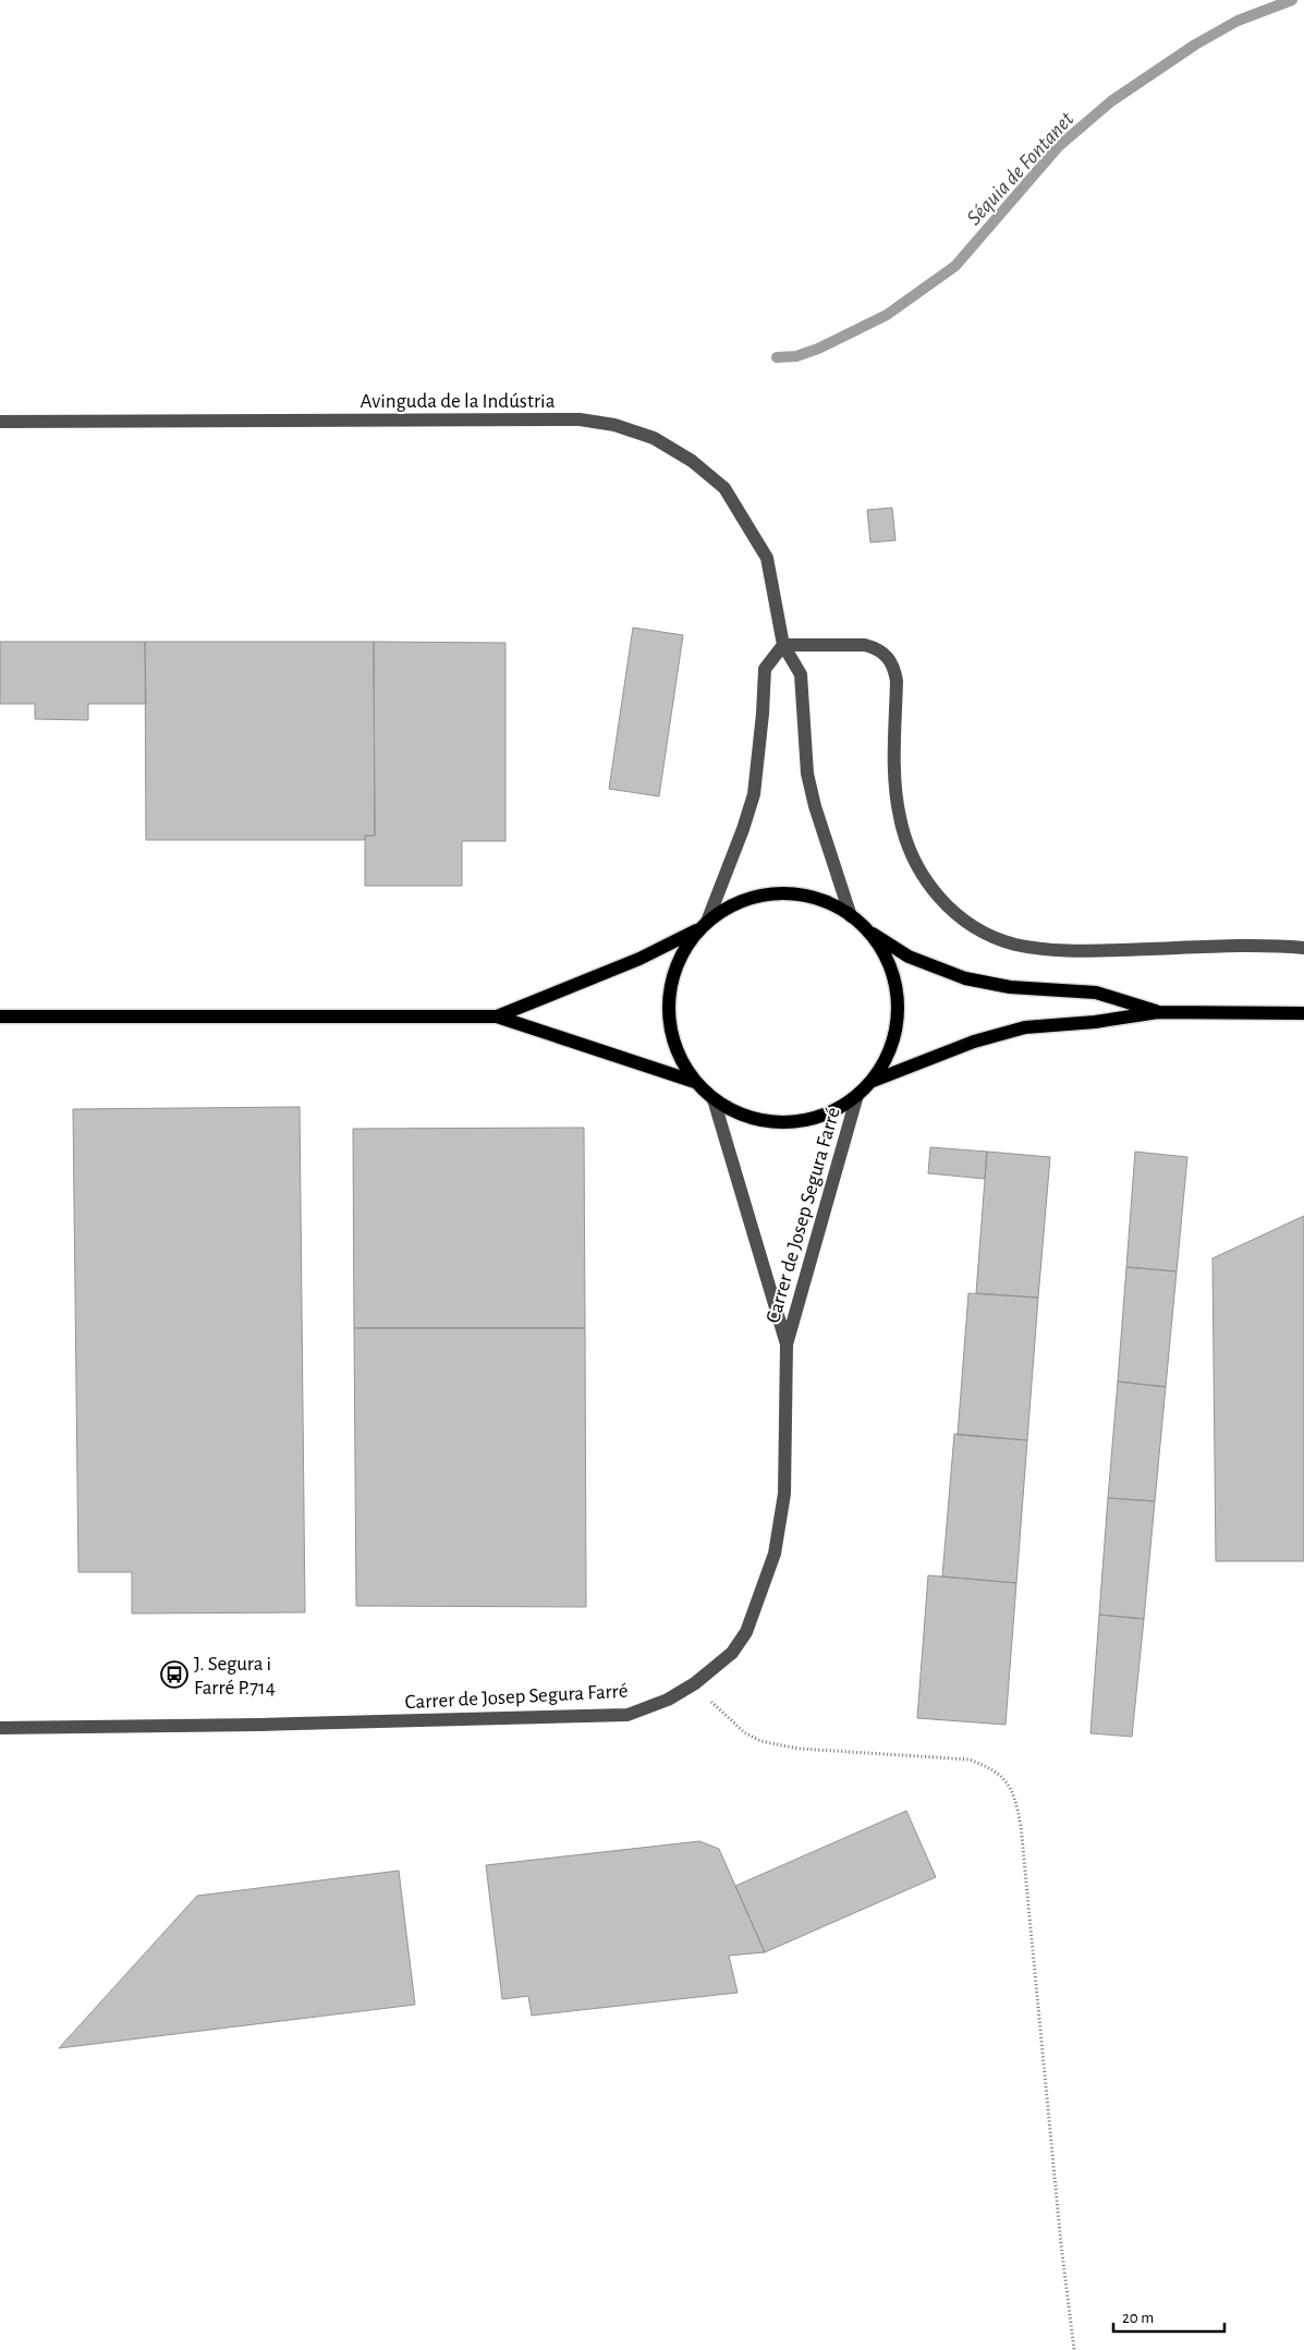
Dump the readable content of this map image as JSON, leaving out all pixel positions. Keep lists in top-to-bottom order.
{
  "streets": {
    "street": ["Avinguda de la Indústria", "Carrer de Josep Segura Farré"]
  },
  "water": ["Séquia de Fontanet"],
  "places": {
    "bus stop": ["J. Segura i Farré P.714"]
  },
  "scale_bar": "20 m"
}
